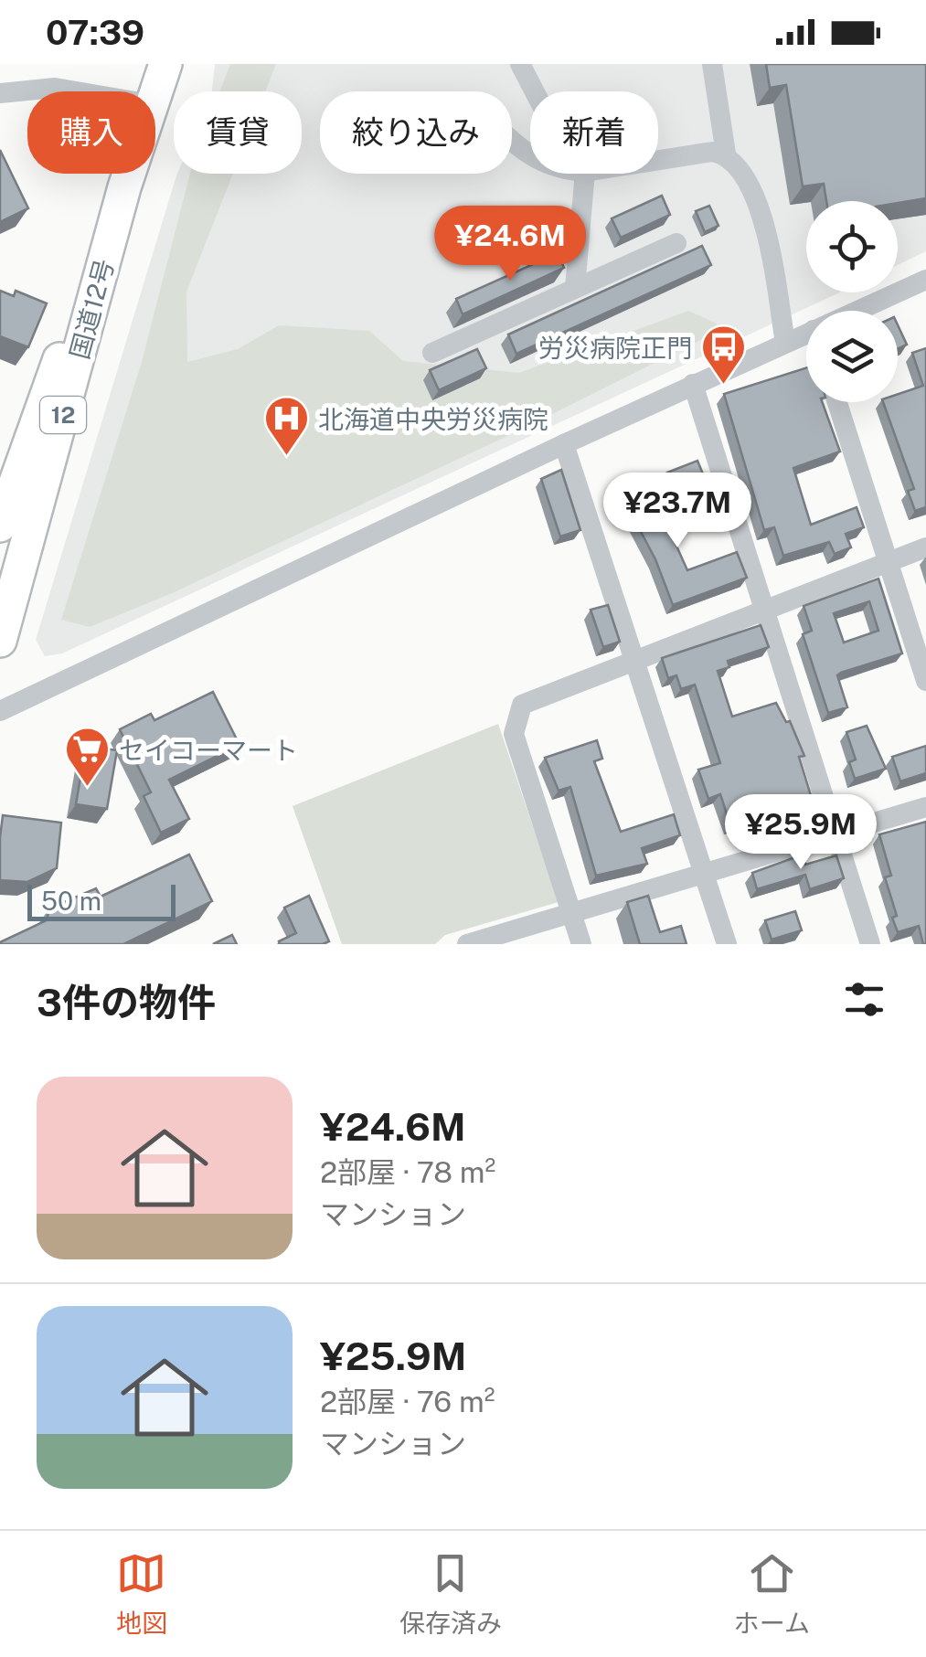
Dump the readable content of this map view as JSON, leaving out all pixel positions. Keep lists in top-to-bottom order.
{
  "streets": {
    "highway": ["国道12号", "12"]
  },
  "places": {
    "bus stop": ["労災病院正門"],
    "hospital": ["北海道中央労災病院"],
    "supermarket": ["セイコーマート"]
  },
  "scale_bar": "50 m",
  "page": {
    "status": "07:39",
    "chip": [
      "購入",
      "賃貸",
      "絞り込み",
      "新着"
    ],
    "price": ["¥24.6M", "¥23.7M", "¥25.9M"],
    "scale": "50 m",
    "heading": "3件の物件",
    "list": [
      {
        "name": "¥24.6M",
        "note": "2部屋 · 78 m² · マンション"
      },
      {
        "name": "¥25.9M",
        "note": "2部屋 · 76 m² · マンション"
      }
    ],
    "tabs": ["地図", "保存済み", "ホーム"]
  }
}
